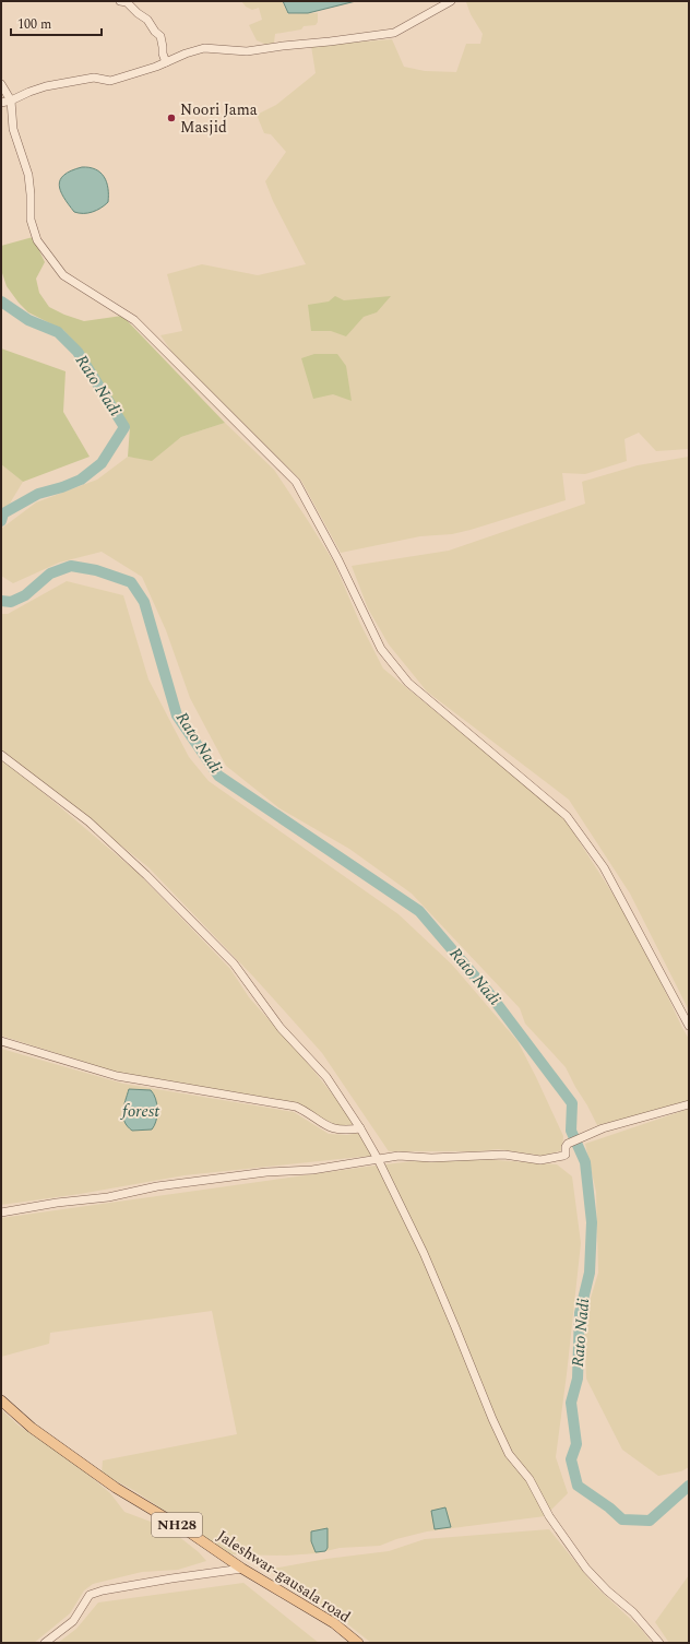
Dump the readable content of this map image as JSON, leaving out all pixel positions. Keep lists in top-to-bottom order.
{
  "streets": {
    "main road": ["NH28", "Jaleshwar-gausala road"]
  },
  "water": ["Rato Nadi", "forest"],
  "places": ["Noori Jama Masjid"],
  "scale_bar": "100 m"
}
